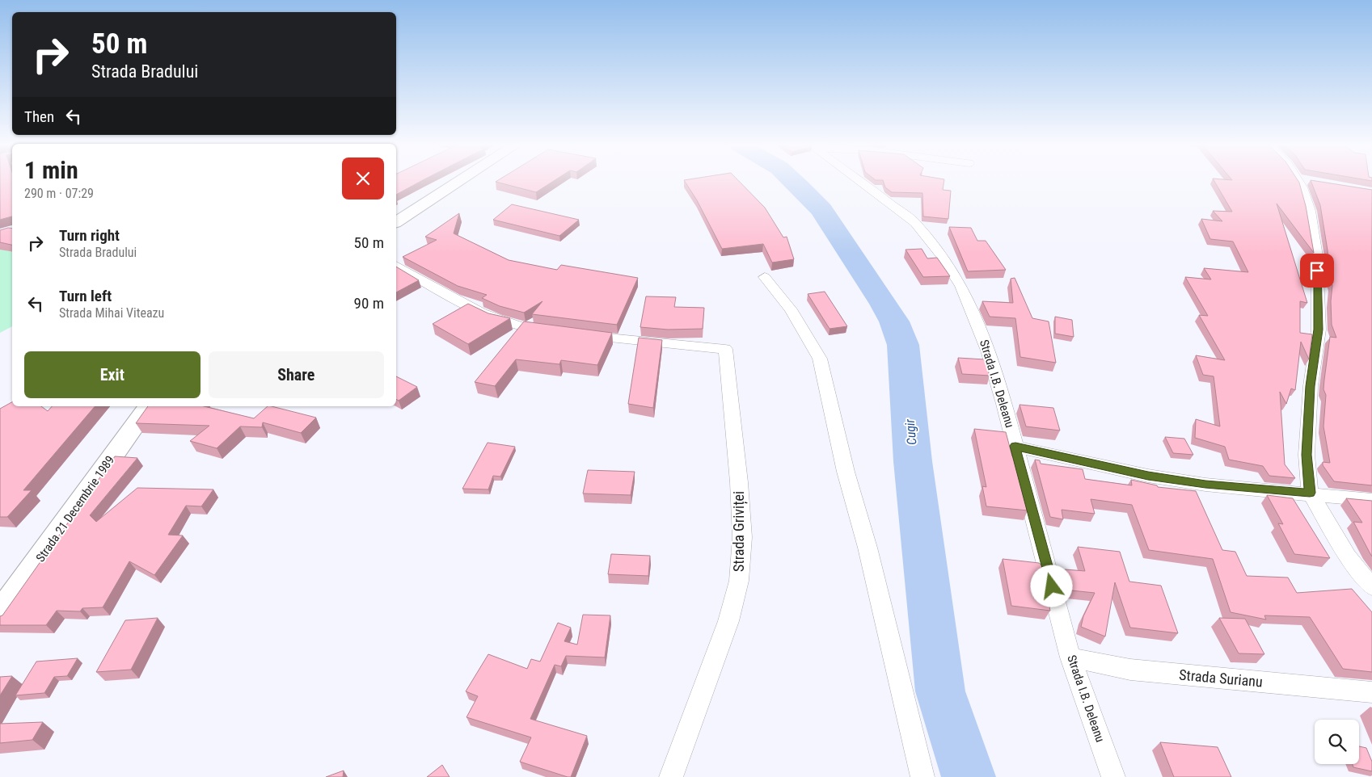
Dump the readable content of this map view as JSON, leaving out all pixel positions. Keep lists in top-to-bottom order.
{
  "streets": {
    "main road": ["Strada 21 Decembrie 1989"],
    "street": ["Strada I.B. Deleanu", "Strada Griviței", "Strada Surianu"]
  },
  "crossings": [
    ["Strada I.B. Deleanu", "Strada Surianu"]
  ],
  "water": ["Cugir"],
  "page": {
    "turn": ["50 m", "Strada Bradului"],
    "then": "Then",
    "heading": ["1 min", "290 m · 07:29"],
    "list": [
      {
        "name": "Turn right",
        "note": "Strada Bradului",
        "value": "50 m"
      },
      {
        "name": "Turn left",
        "note": "Strada Mihai Viteazu",
        "value": "90 m"
      }
    ],
    "buttons": ["Exit", "Share"]
  }
}
